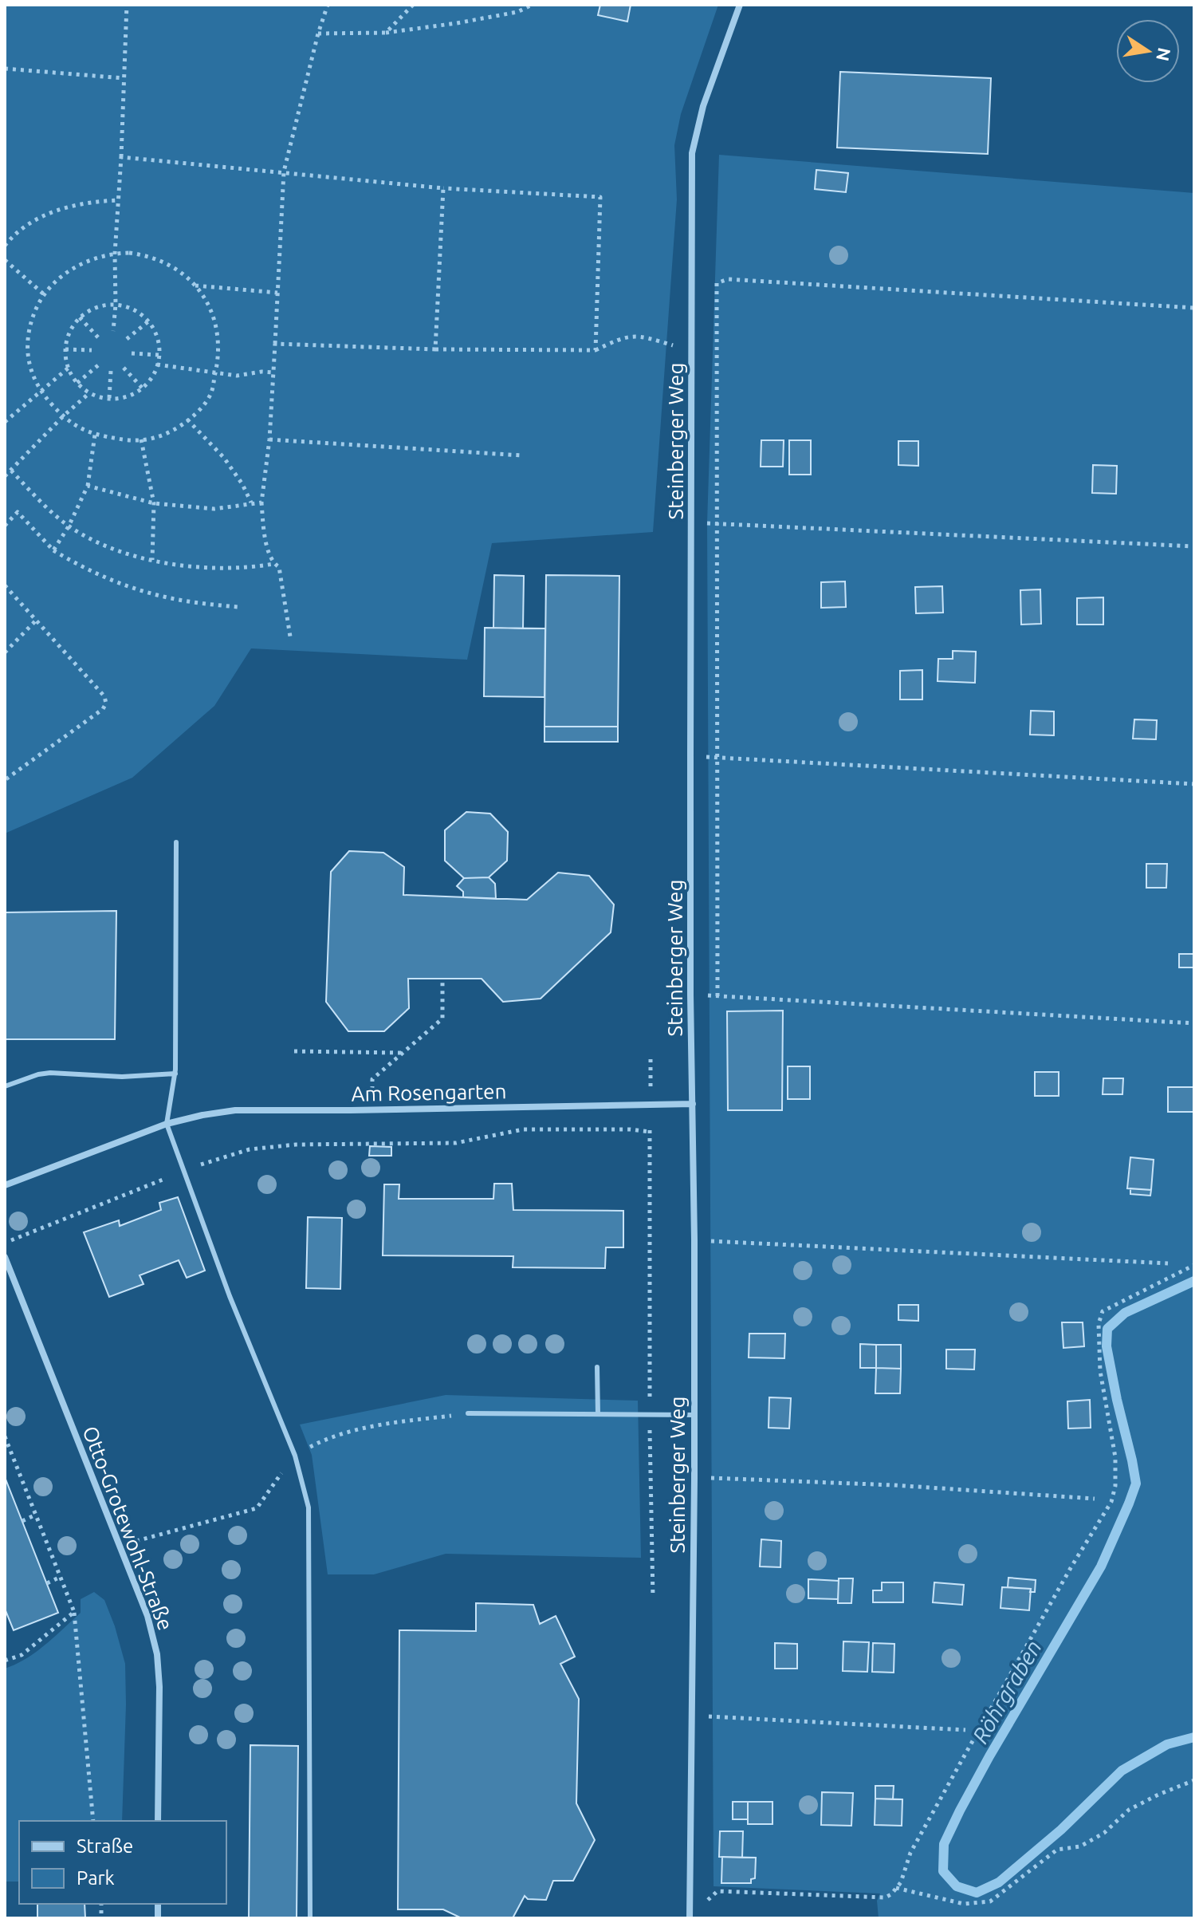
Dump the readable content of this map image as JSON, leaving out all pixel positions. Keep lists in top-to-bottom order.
{
  "streets": {
    "street": ["Steinberger Weg", "Am Rosengarten", "Otto-Grotewohl-Straße"]
  },
  "crossings": [
    ["Steinberger Weg", "Am Rosengarten"]
  ],
  "water": ["Röhrgraben"],
  "legend": ["Straße", "Park"],
  "north": "right"
}
